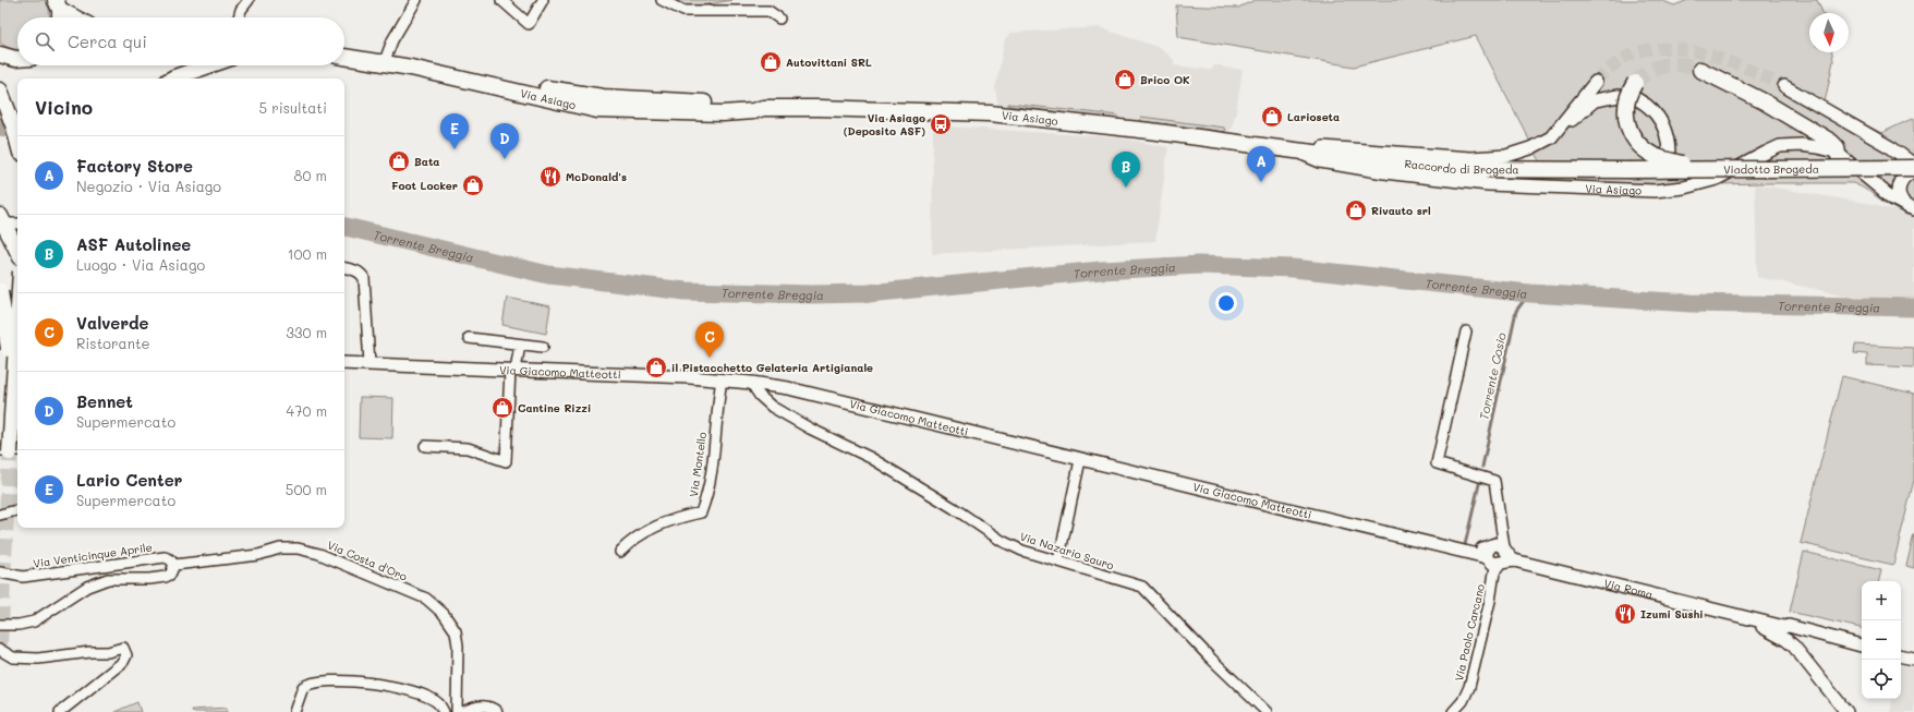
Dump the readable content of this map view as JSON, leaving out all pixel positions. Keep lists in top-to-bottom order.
{
  "streets": {
    "main road": ["Via Asiago", "Raccordo di Brogeda", "Viadotto Brogeda"],
    "street": [
      "Via Giacomo Matteotti",
      "Via Montello",
      "Via Nazario Sauro",
      "Via Venticinque Aprile",
      "Via Costa d'Oro",
      "Via Roma",
      "Via Paolo Carcano"
    ]
  },
  "crossings": [
    ["Via Asiago", "Raccordo di Brogeda"],
    ["Raccordo di Brogeda", "Viadotto Brogeda"],
    ["Via Giacomo Matteotti", "Via Montello"],
    ["Via Giacomo Matteotti", "Via Nazario Sauro"],
    ["Via Giacomo Matteotti", "Via Paolo Carcano"],
    ["Via Venticinque Aprile", "Via Costa d'Oro"],
    ["Via Roma", "Via Paolo Carcano"]
  ],
  "water": ["Torrente Breggia", "Torrente Cosio"],
  "places": {
    "shop": [
      "Autovittani SRL",
      "Brico OK",
      "Larioseta",
      "Bata",
      "Foot Locker",
      "Rivauto srl",
      "il Pistacchetto Gelateria Artigianale",
      "Cantine Rizzi"
    ],
    "bus stop": ["Via Asiago (Deposito ASF)"],
    "restaurant": ["McDonald's", "Izumi Sushi"]
  },
  "north": "bottom",
  "page": {
    "search": "Cerca qui",
    "heading": ["Vicino", "5 risultati"],
    "pins": [
      "E",
      "D",
      "A",
      "B",
      "C"
    ],
    "list": [
      {
        "mark": "A",
        "name": "Factory Store",
        "note": "Negozio · Via Asiago",
        "value": "80 m"
      },
      {
        "mark": "B",
        "name": "ASF Autolinee",
        "note": "Luogo · Via Asiago",
        "value": "100 m"
      },
      {
        "mark": "C",
        "name": "Valverde",
        "note": "Ristorante",
        "value": "330 m"
      },
      {
        "mark": "D",
        "name": "Bennet",
        "note": "Supermercato",
        "value": "470 m"
      },
      {
        "mark": "E",
        "name": "Lario Center",
        "note": "Supermercato",
        "value": "500 m"
      }
    ],
    "map_buttons": ["+", "−"]
  }
}
